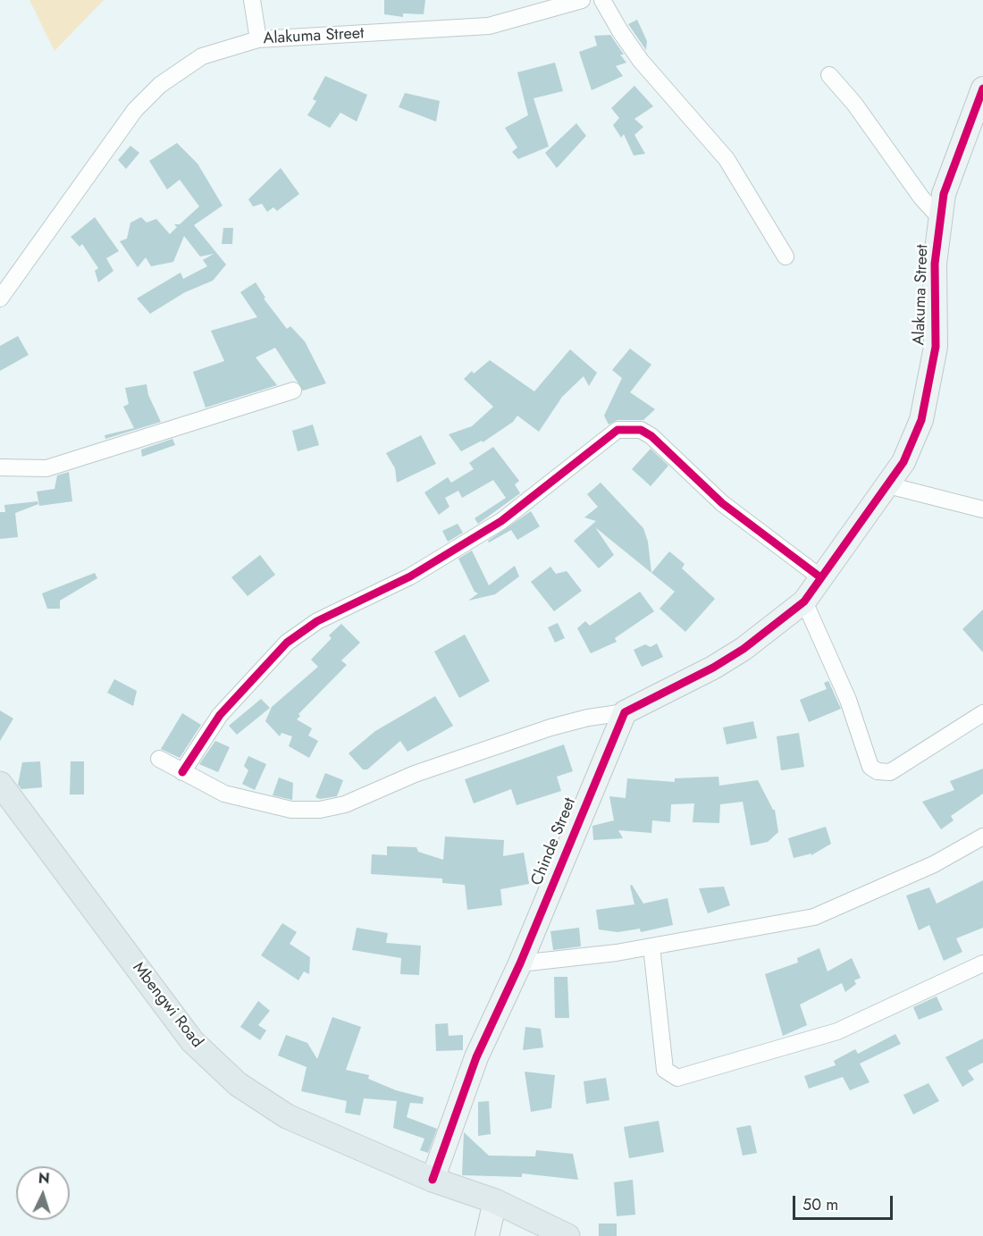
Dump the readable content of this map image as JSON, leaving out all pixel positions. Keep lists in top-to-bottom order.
{
  "streets": {
    "main road": ["Mbengwi Road"],
    "street": ["Alakuma Street", "Chinde Street"]
  },
  "crossings": [
    ["Chinde Street", "Mbengwi Road"]
  ],
  "scale_bar": "50 m",
  "north": "top"
}
